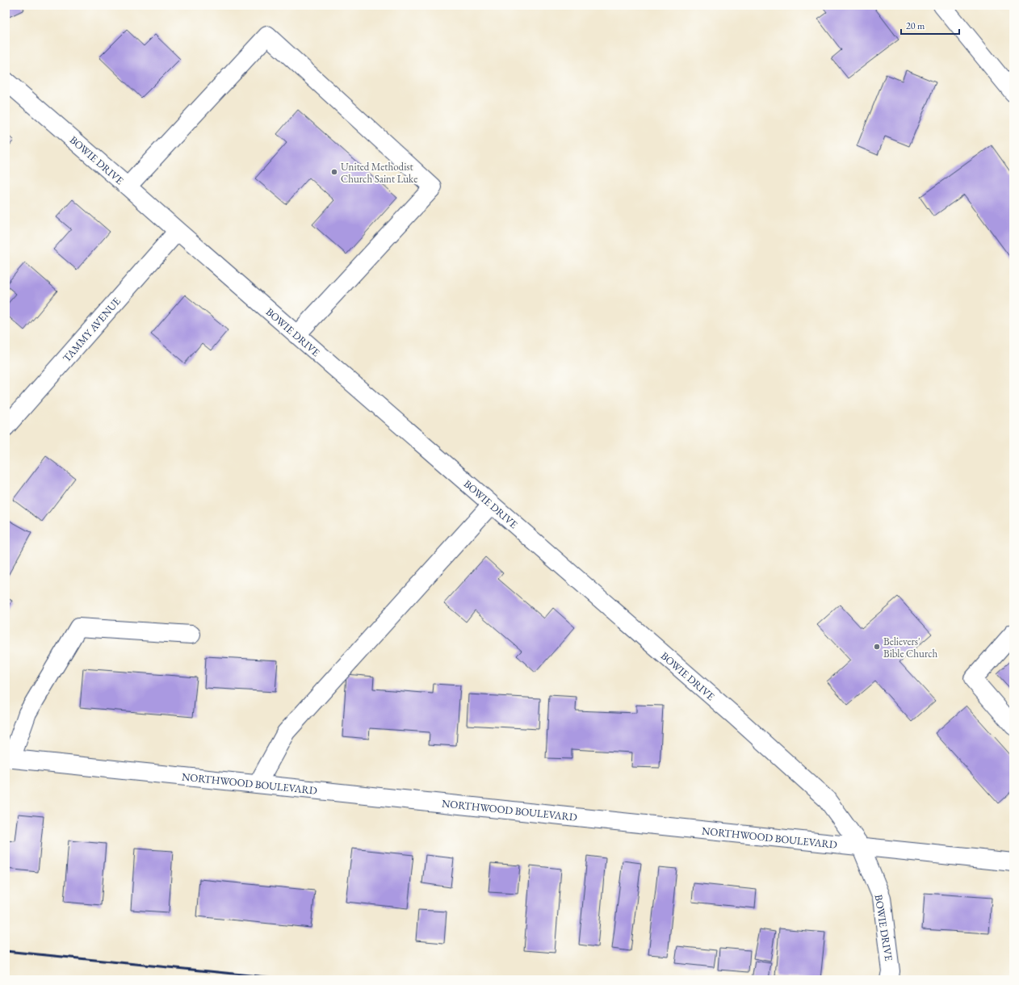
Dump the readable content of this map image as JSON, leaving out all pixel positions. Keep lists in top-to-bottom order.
{
  "streets": {
    "street": ["BOWIE DRIVE", "TAMMY AVENUE", "NORTHWOOD BOULEVARD"]
  },
  "crossings": [
    ["BOWIE DRIVE", "TAMMY AVENUE"],
    ["BOWIE DRIVE", "NORTHWOOD BOULEVARD"]
  ],
  "places": ["United Methodist Church Saint Luke", "Believers' Bible Church"],
  "scale_bar": "20 m"
}
